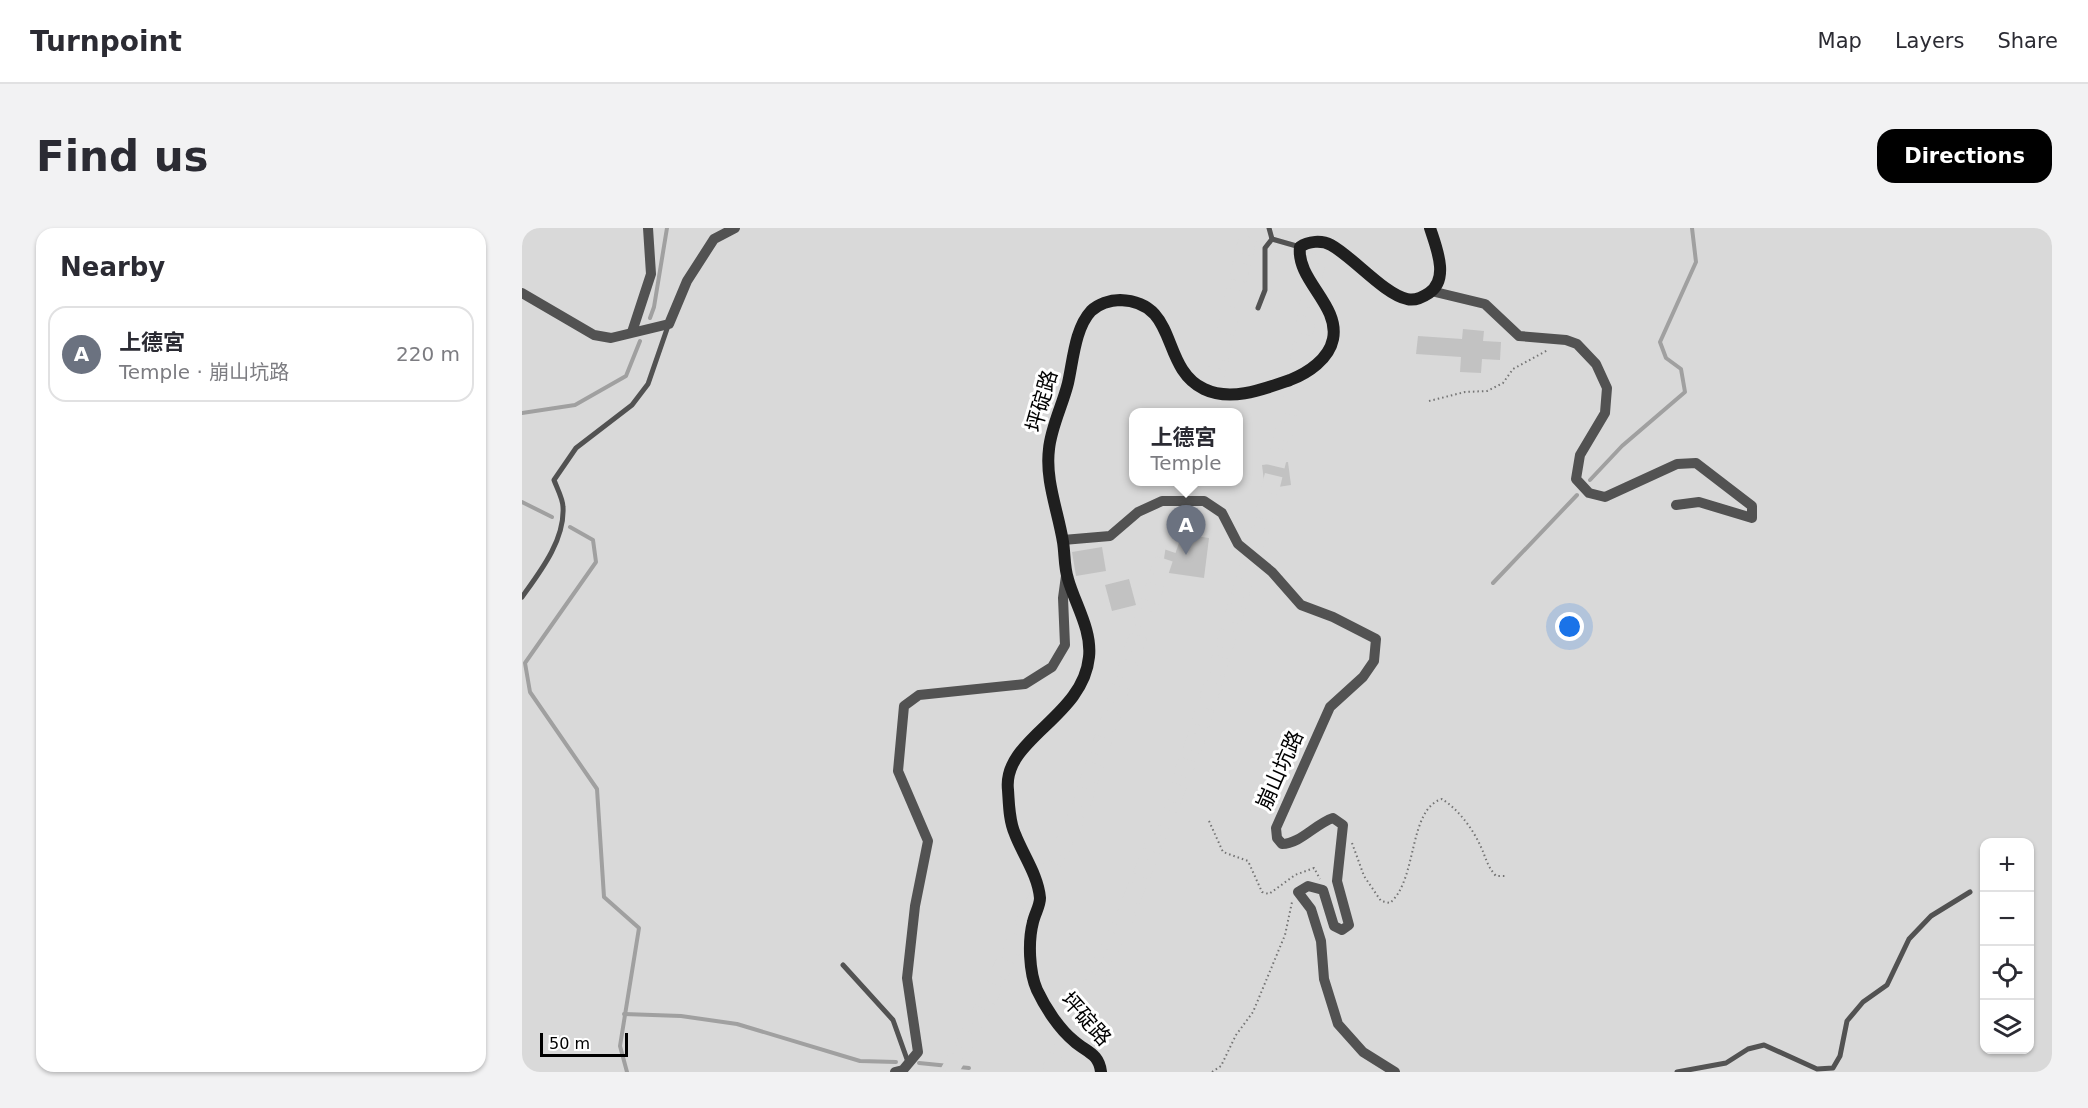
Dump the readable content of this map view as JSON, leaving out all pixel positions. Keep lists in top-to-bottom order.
{
  "streets": {
    "main road": ["坪碇路"],
    "street": ["崩山坑路"]
  },
  "crossings": [
    ["坪碇路", "崩山坑路"]
  ],
  "scale_bar": "50 m",
  "page": {
    "header": "Turnpoint",
    "nav": ["Map", "Layers", "Share"],
    "buttons": "Directions",
    "title": "Find us",
    "heading": "Nearby",
    "list": [
      {
        "mark": "A",
        "name": "上德宮",
        "note": "Temple · 崩山坑路",
        "value": "220 m"
      }
    ],
    "popup": ["上德宮", "Temple"],
    "pins": "A",
    "map_buttons": ["+", "−"],
    "scale": "50 m"
  }
}
